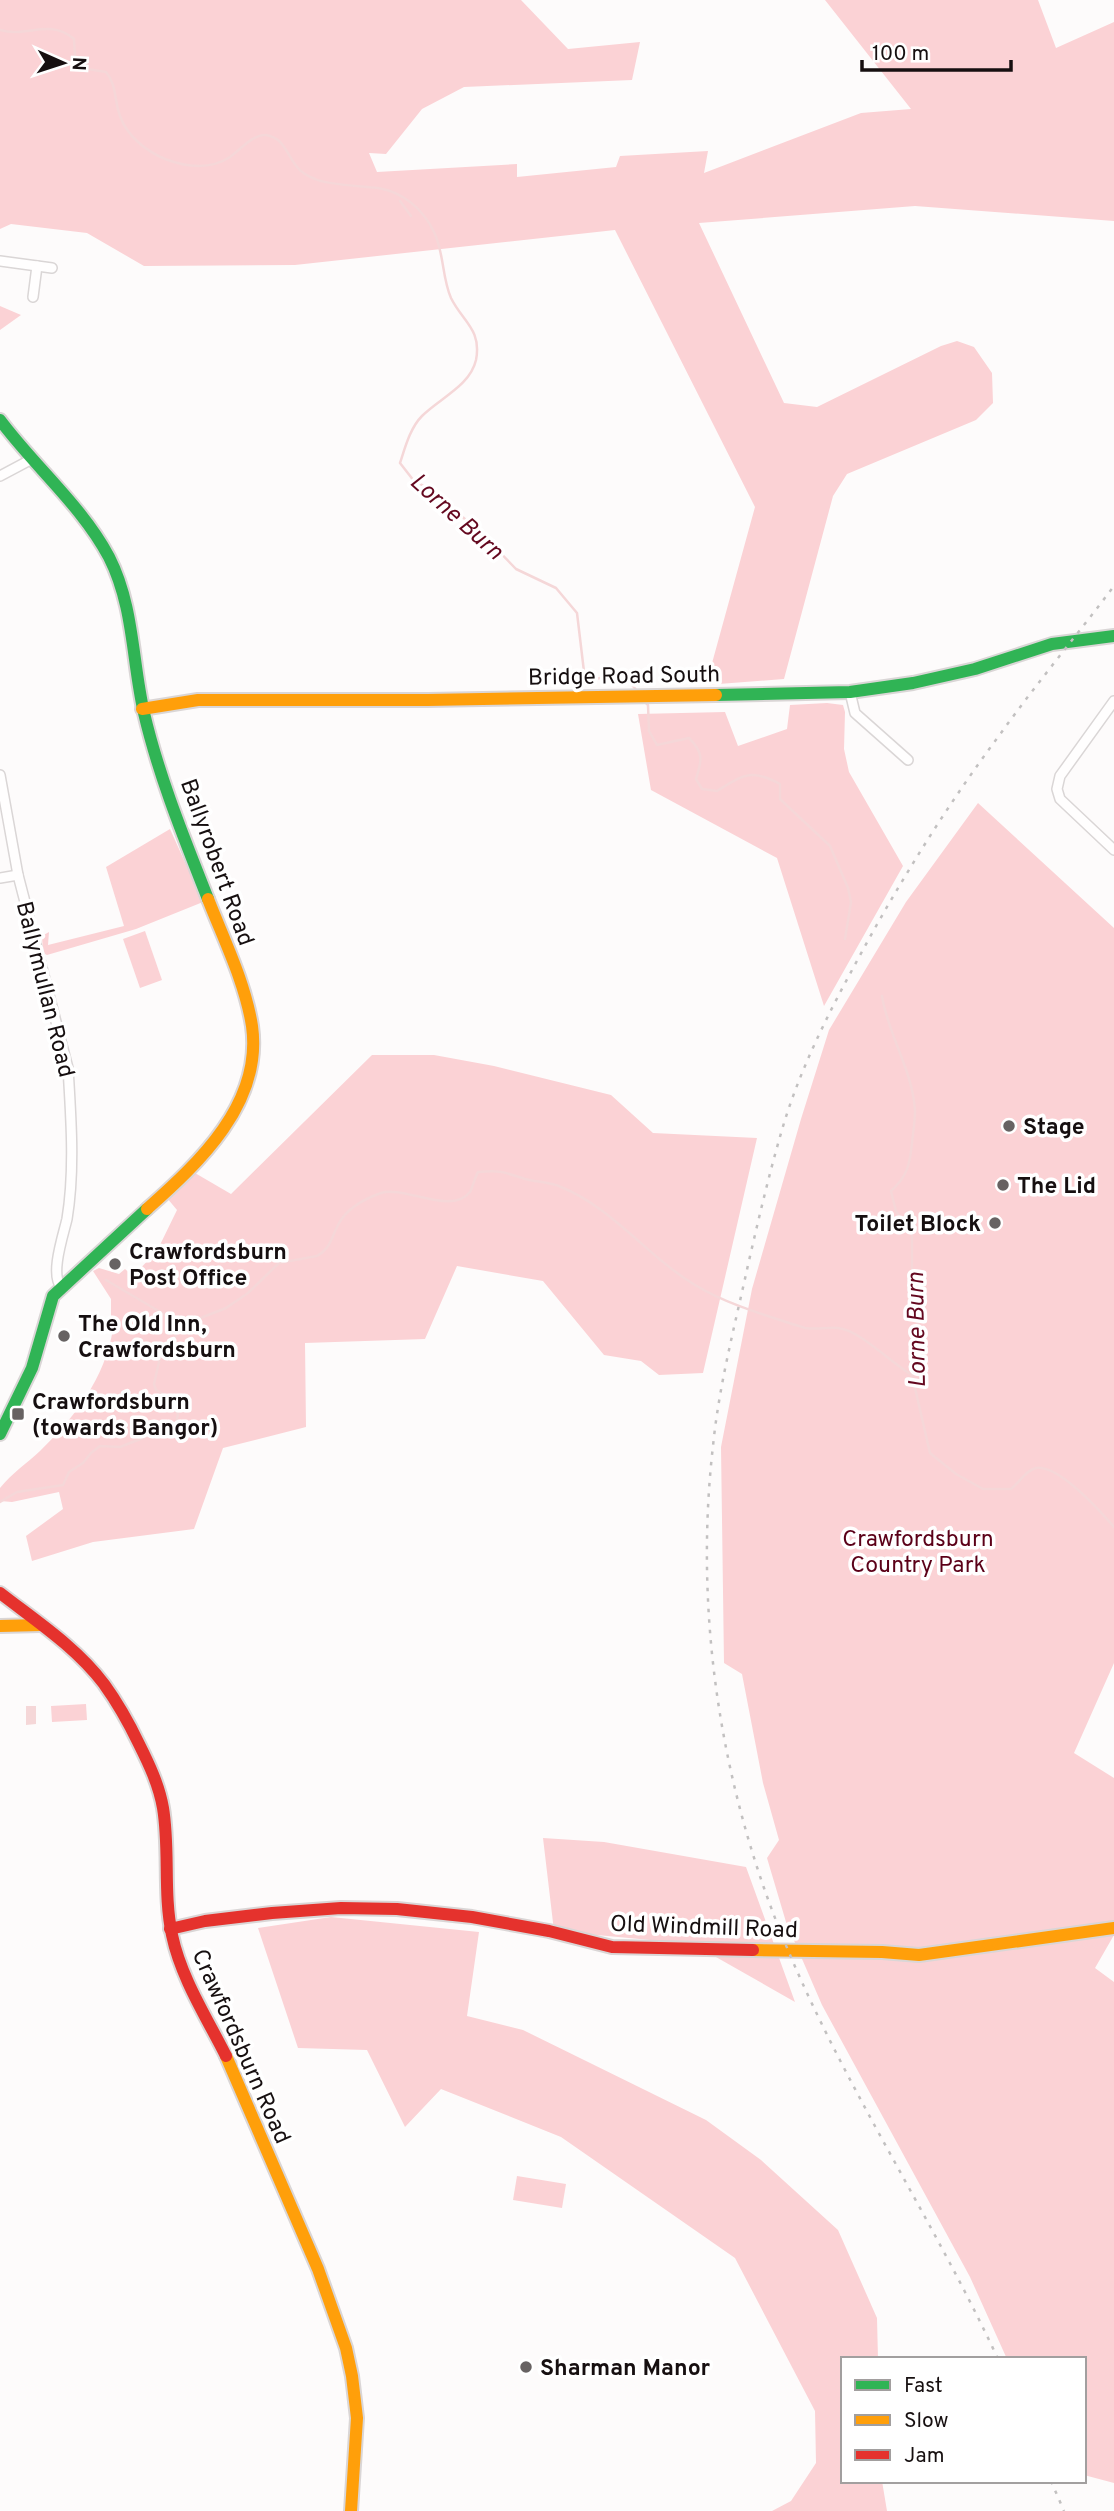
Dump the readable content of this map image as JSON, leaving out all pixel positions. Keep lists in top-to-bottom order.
{
  "streets": {
    "main road": [
      "Bridge Road South",
      "Ballyrobert Road",
      "Old Windmill Road",
      "Crawfordsburn Road"
    ],
    "street": ["Ballymullan Road"]
  },
  "crossings": [
    ["Bridge Road South", "Ballyrobert Road"],
    ["Ballyrobert Road", "Ballymullan Road"],
    ["Old Windmill Road", "Crawfordsburn Road"]
  ],
  "water": ["Lorne Burn"],
  "parks": ["Crawfordsburn Country Park"],
  "places": {
    "other": [
      "Stage",
      "The Lid",
      "Toilet Block",
      "Crawfordsburn Post Office",
      "The Old Inn, Crawfordsburn",
      "Sharman Manor"
    ],
    "transit": ["Crawfordsburn (towards Bangor)"]
  },
  "legend": ["Fast", "Slow", "Jam"],
  "scale_bar": "100 m",
  "north": "right"
}
